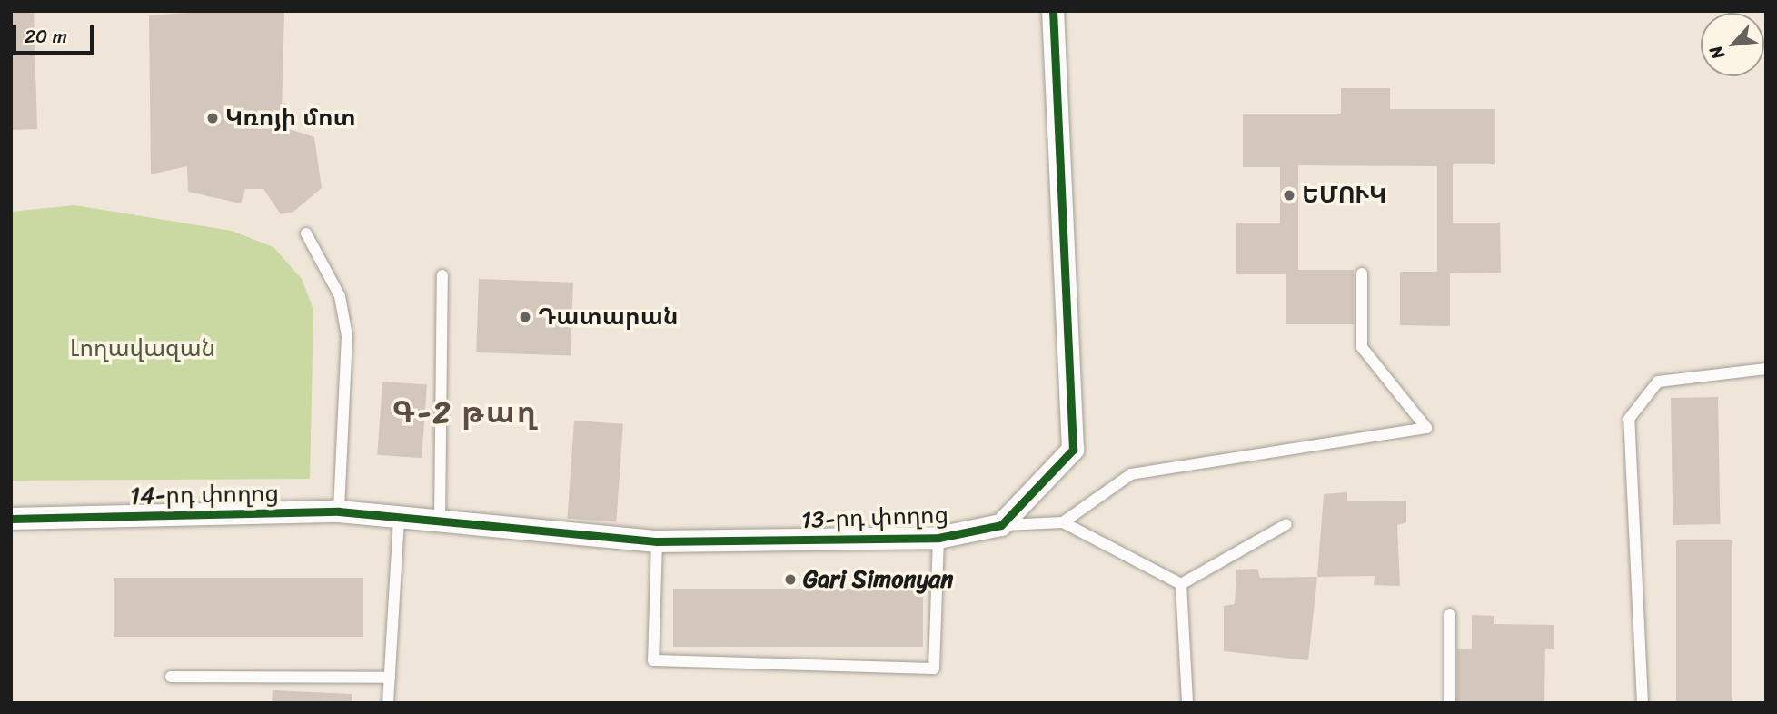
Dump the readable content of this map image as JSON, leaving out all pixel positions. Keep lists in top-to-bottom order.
{
  "streets": {
    "street": ["14-րդ փողոց", "13-րդ փողոց"]
  },
  "crossings": [
    ["14-րդ փողոց", "13-րդ փողոց"]
  ],
  "districts": ["Գ-2 թաղ"],
  "parks": ["Լողավազան"],
  "places": [
    "Կռոյի մոտ",
    "ԵՄՈՒԿ",
    "Դատարան",
    "Gari Simonyan"
  ],
  "scale_bar": "20 m",
  "north": "bottom left"
}
